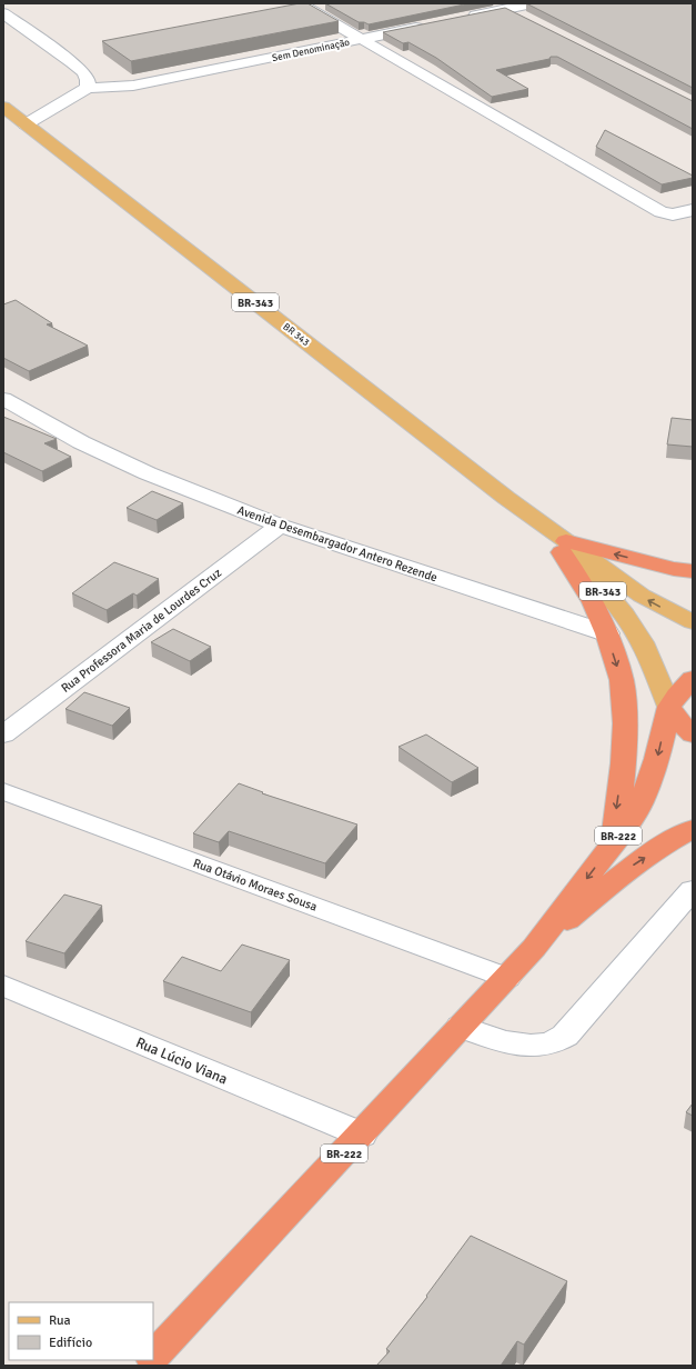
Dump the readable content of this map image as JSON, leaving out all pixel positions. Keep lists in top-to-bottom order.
{
  "streets": {
    "highway": ["BR-343", "BR-222"],
    "main road": ["BR 343"],
    "street": [
      "Sem Denominação",
      "Avenida Desembargador Antero Rezende",
      "Rua Professora Maria de Lourdes Cruz",
      "Rua Otávio Moraes Sousa",
      "Rua Lúcio Viana"
    ]
  },
  "crossings": [
    ["BR-343", "BR 343"],
    ["BR-343", "BR-222"],
    ["Avenida Desembargador Antero Rezende", "Rua Professora Maria de Lourdes Cruz"],
    ["BR-222", "Rua Otávio Moraes Sousa"],
    ["BR-222", "Rua Lúcio Viana"]
  ],
  "legend": ["Rua", "Edifício"]
}
